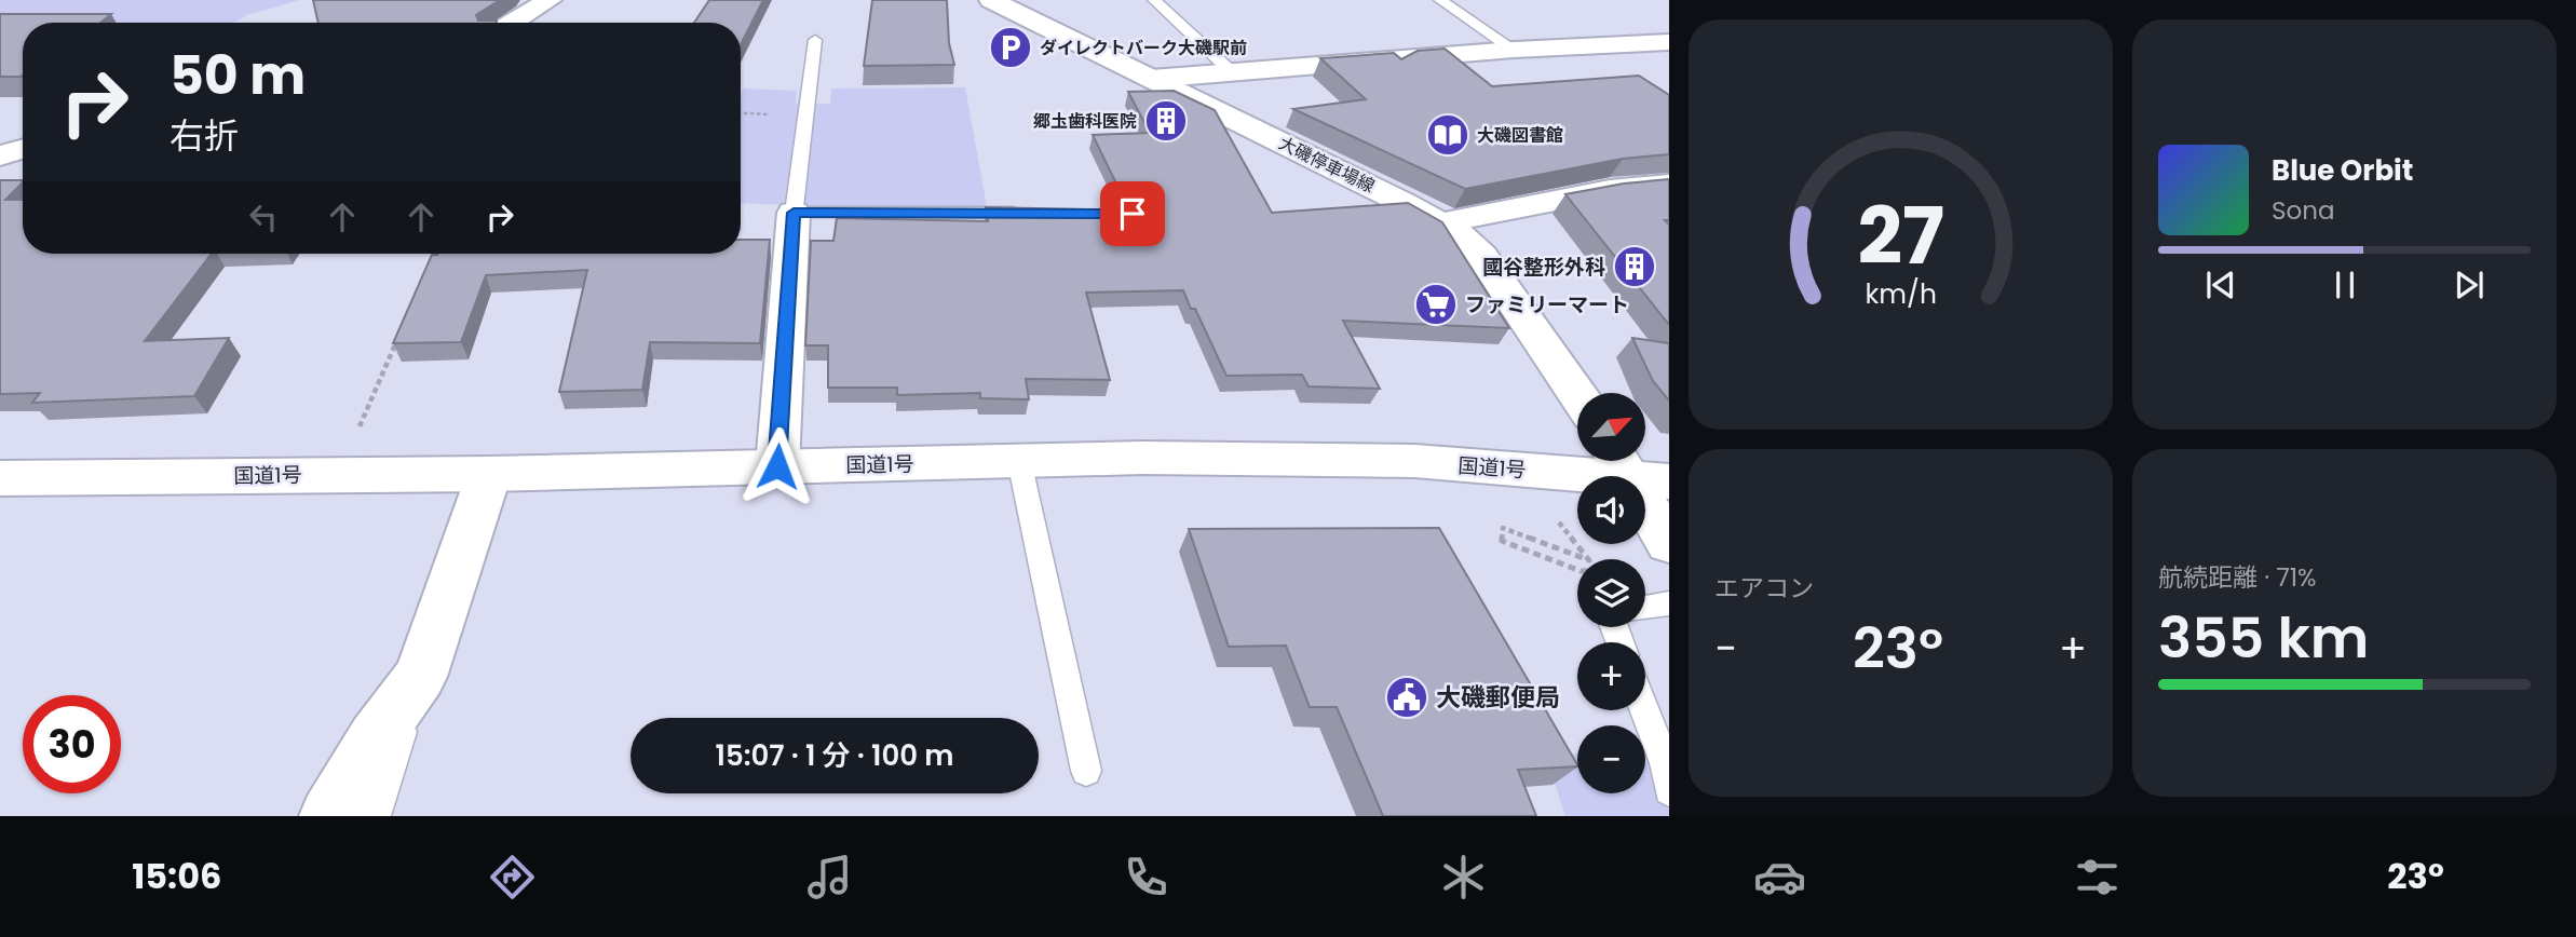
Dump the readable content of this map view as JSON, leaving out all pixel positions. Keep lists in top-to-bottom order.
{
  "streets": {
    "main road": ["大磯停車場線", "国道1号"]
  },
  "places": {
    "parking": ["ダイレクトバーク大磯駅前"],
    "building": ["郷圡歯科医院", "國谷整形外科"],
    "library": ["大磯図書館"],
    "supermarket": ["ファミリーマート"],
    "public building": ["大磯郵便局"]
  },
  "north": "top right",
  "page": {
    "turn": ["50 m", "右折"],
    "song": ["Blue Orbit", "Sona"],
    "map_buttons": ["+", "−"],
    "tile": [
      "エアコン",
      ["航続距離 · 71%", "355 km"]
    ],
    "heat": ["−", "23°", "+"],
    "limit": "30",
    "trip": "15:07 · 1 分 · 100 m",
    "tabs": ["15:06", "23°"],
    "gauge": ["27", "km/h"]
  }
}
